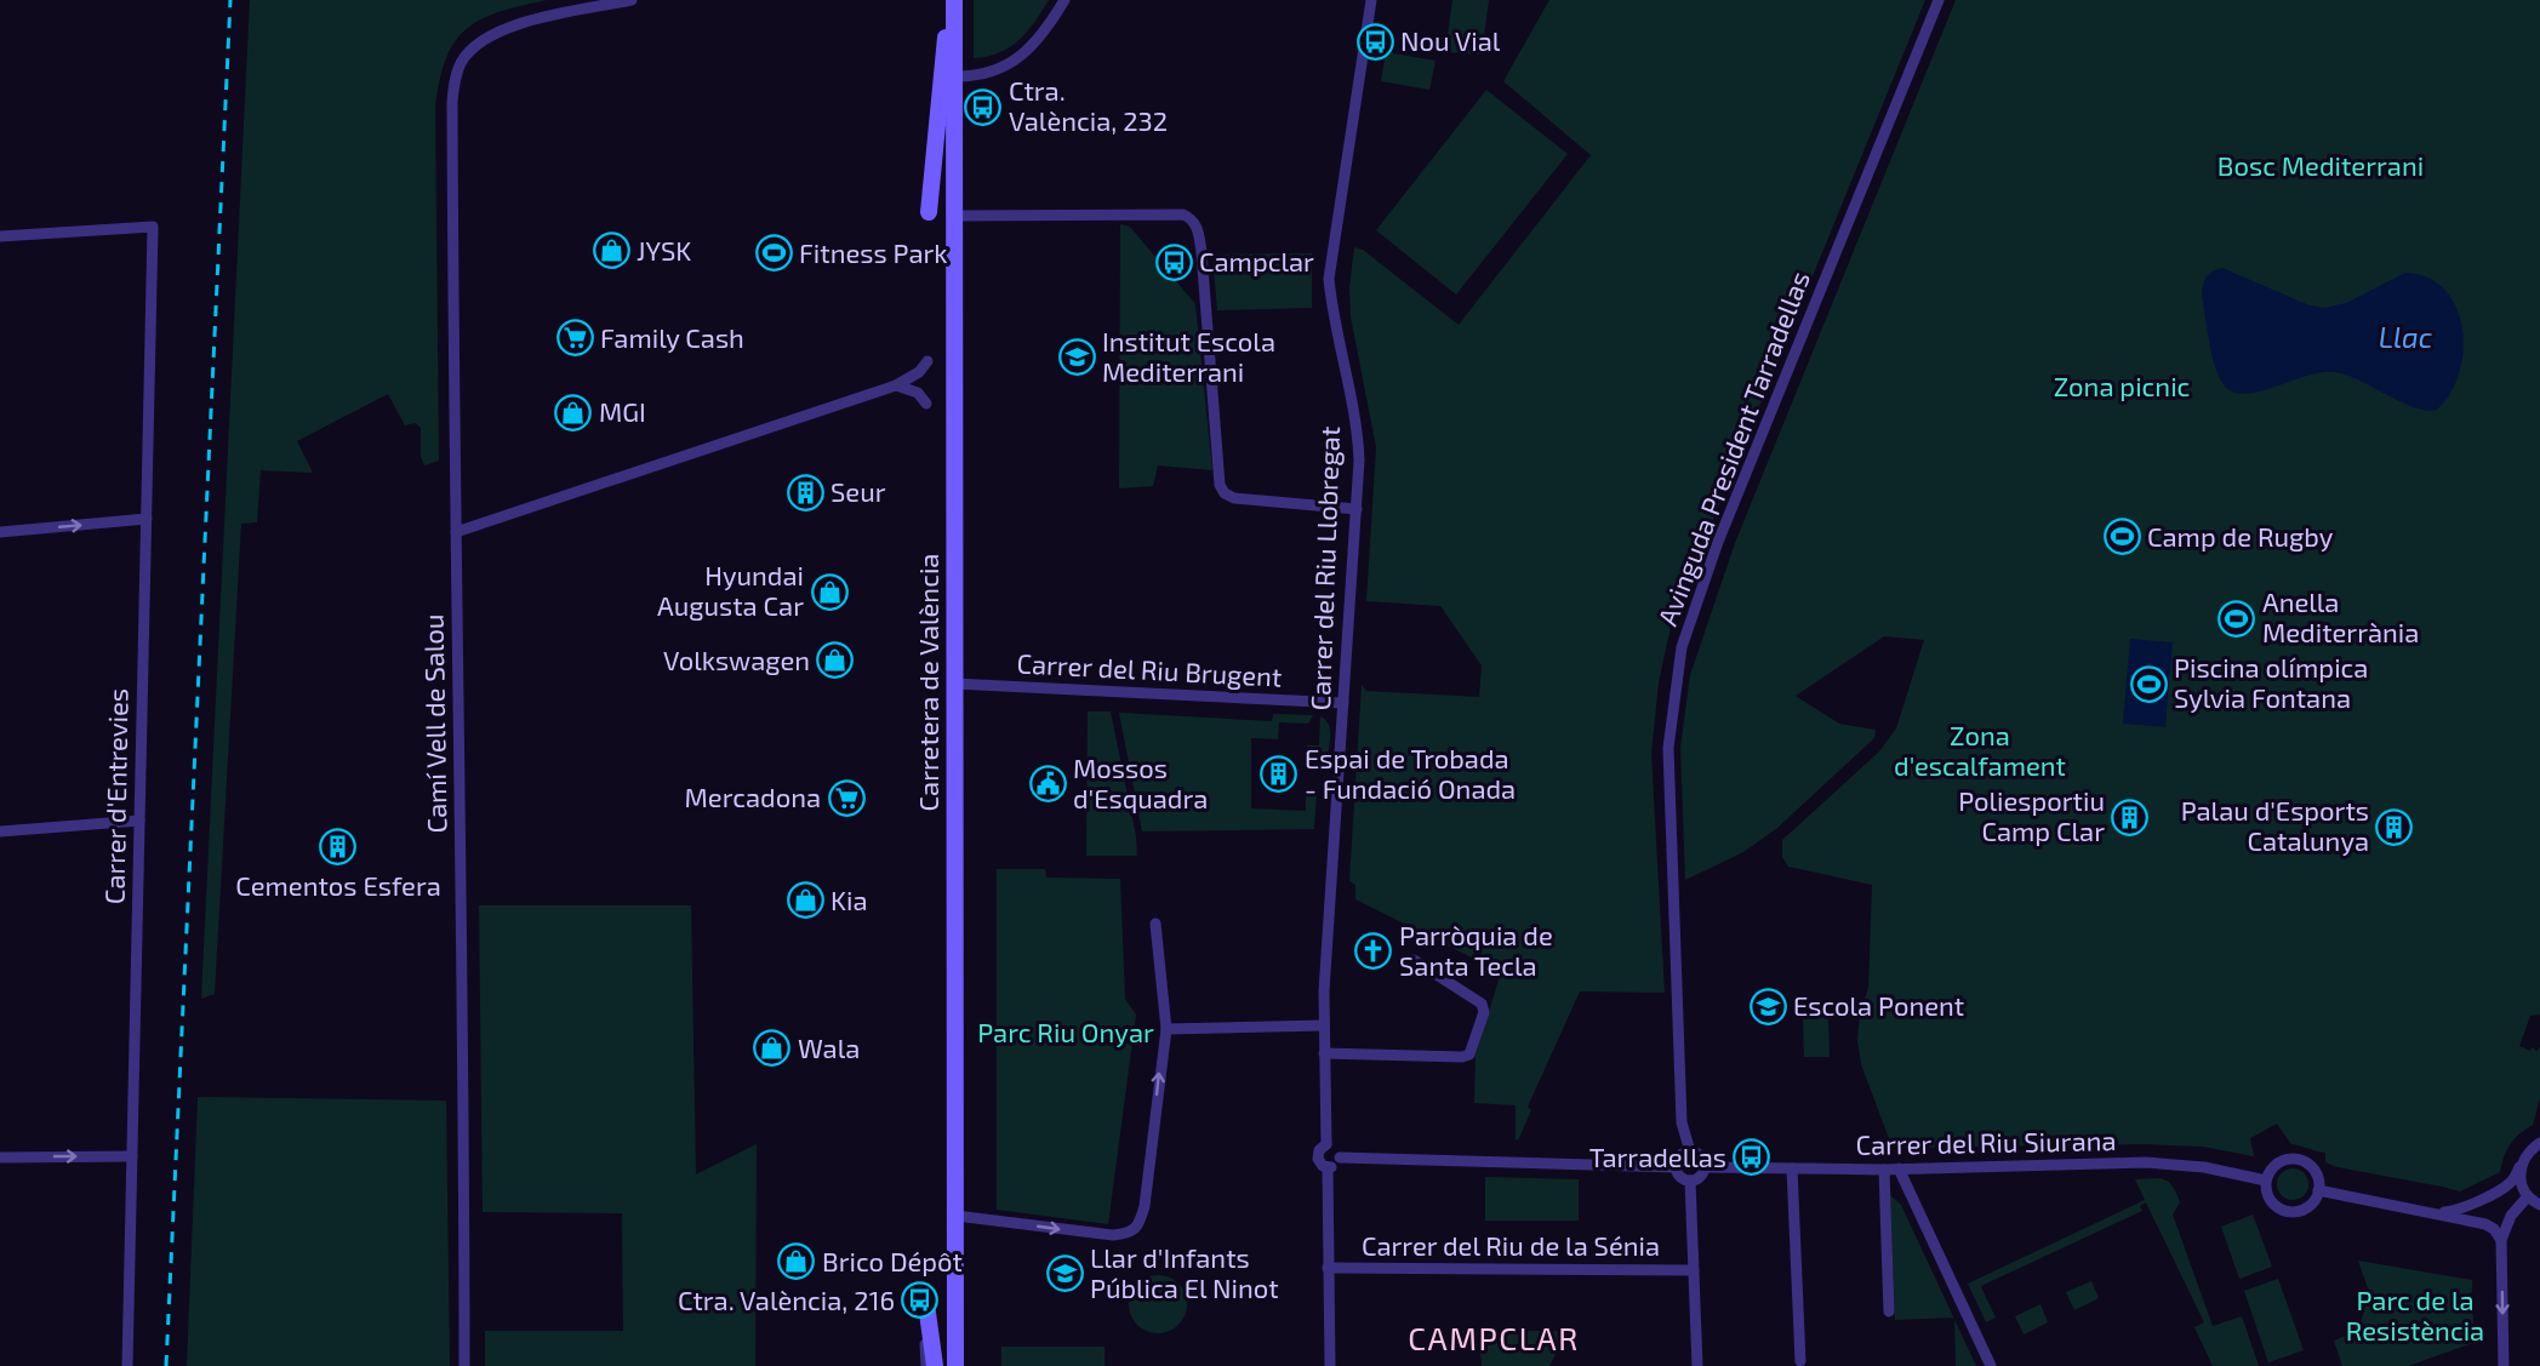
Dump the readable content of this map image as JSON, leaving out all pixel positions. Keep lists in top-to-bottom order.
{
  "streets": {
    "main road": ["Carretera de València"],
    "street": [
      "Avinguda President Tarradellas",
      "Carrer del Riu Llobregat",
      "Carrer del Riu Brugent",
      "Camí Vell de Salou",
      "Carrer d'Entrevies",
      "Carrer del Riu Siurana",
      "Carrer del Riu de la Sénia"
    ]
  },
  "crossings": [
    ["Avinguda President Tarradellas", "Carrer del Riu Siurana"],
    ["Carrer del Riu Llobregat", "Carrer del Riu Brugent"],
    ["Carrer del Riu Brugent", "Carretera de València"]
  ],
  "districts": ["CAMPCLAR"],
  "water": ["Llac"],
  "parks": [
    "Bosc Mediterrani",
    "Zona picnic",
    "Zona d'escalfament",
    "Parc Riu Onyar",
    "Parc de la Resistència"
  ],
  "places": {
    "bus stop": [
      "Nou Vial",
      "Ctra. València, 232",
      "Campclar",
      "Tarradellas",
      "Ctra. València, 216"
    ],
    "shop": [
      "JYSK",
      "MGI",
      "Hyundai Augusta Car",
      "Volkswagen",
      "Kia",
      "Wala",
      "Brico Dépôt"
    ],
    "sports": [
      "Fitness Park",
      "Camp de Rugby",
      "Anella Mediterrània",
      "Piscina olímpica Sylvia Fontana"
    ],
    "supermarket": ["Family Cash", "Mercadona"],
    "school or university": ["Institut Escola Mediterrani", "Escola Ponent", "Llar d'Infants Pública El Ninot"],
    "building": [
      "Seur",
      "Espai de Trobada - Fundació Onada",
      "Poliesportiu Camp Clar",
      "Palau d'Esports Catalunya",
      "Cementos Esfera"
    ],
    "public building": ["Mossos d'Esquadra"],
    "church": ["Parròquia de Santa Tecla"]
  }
}
